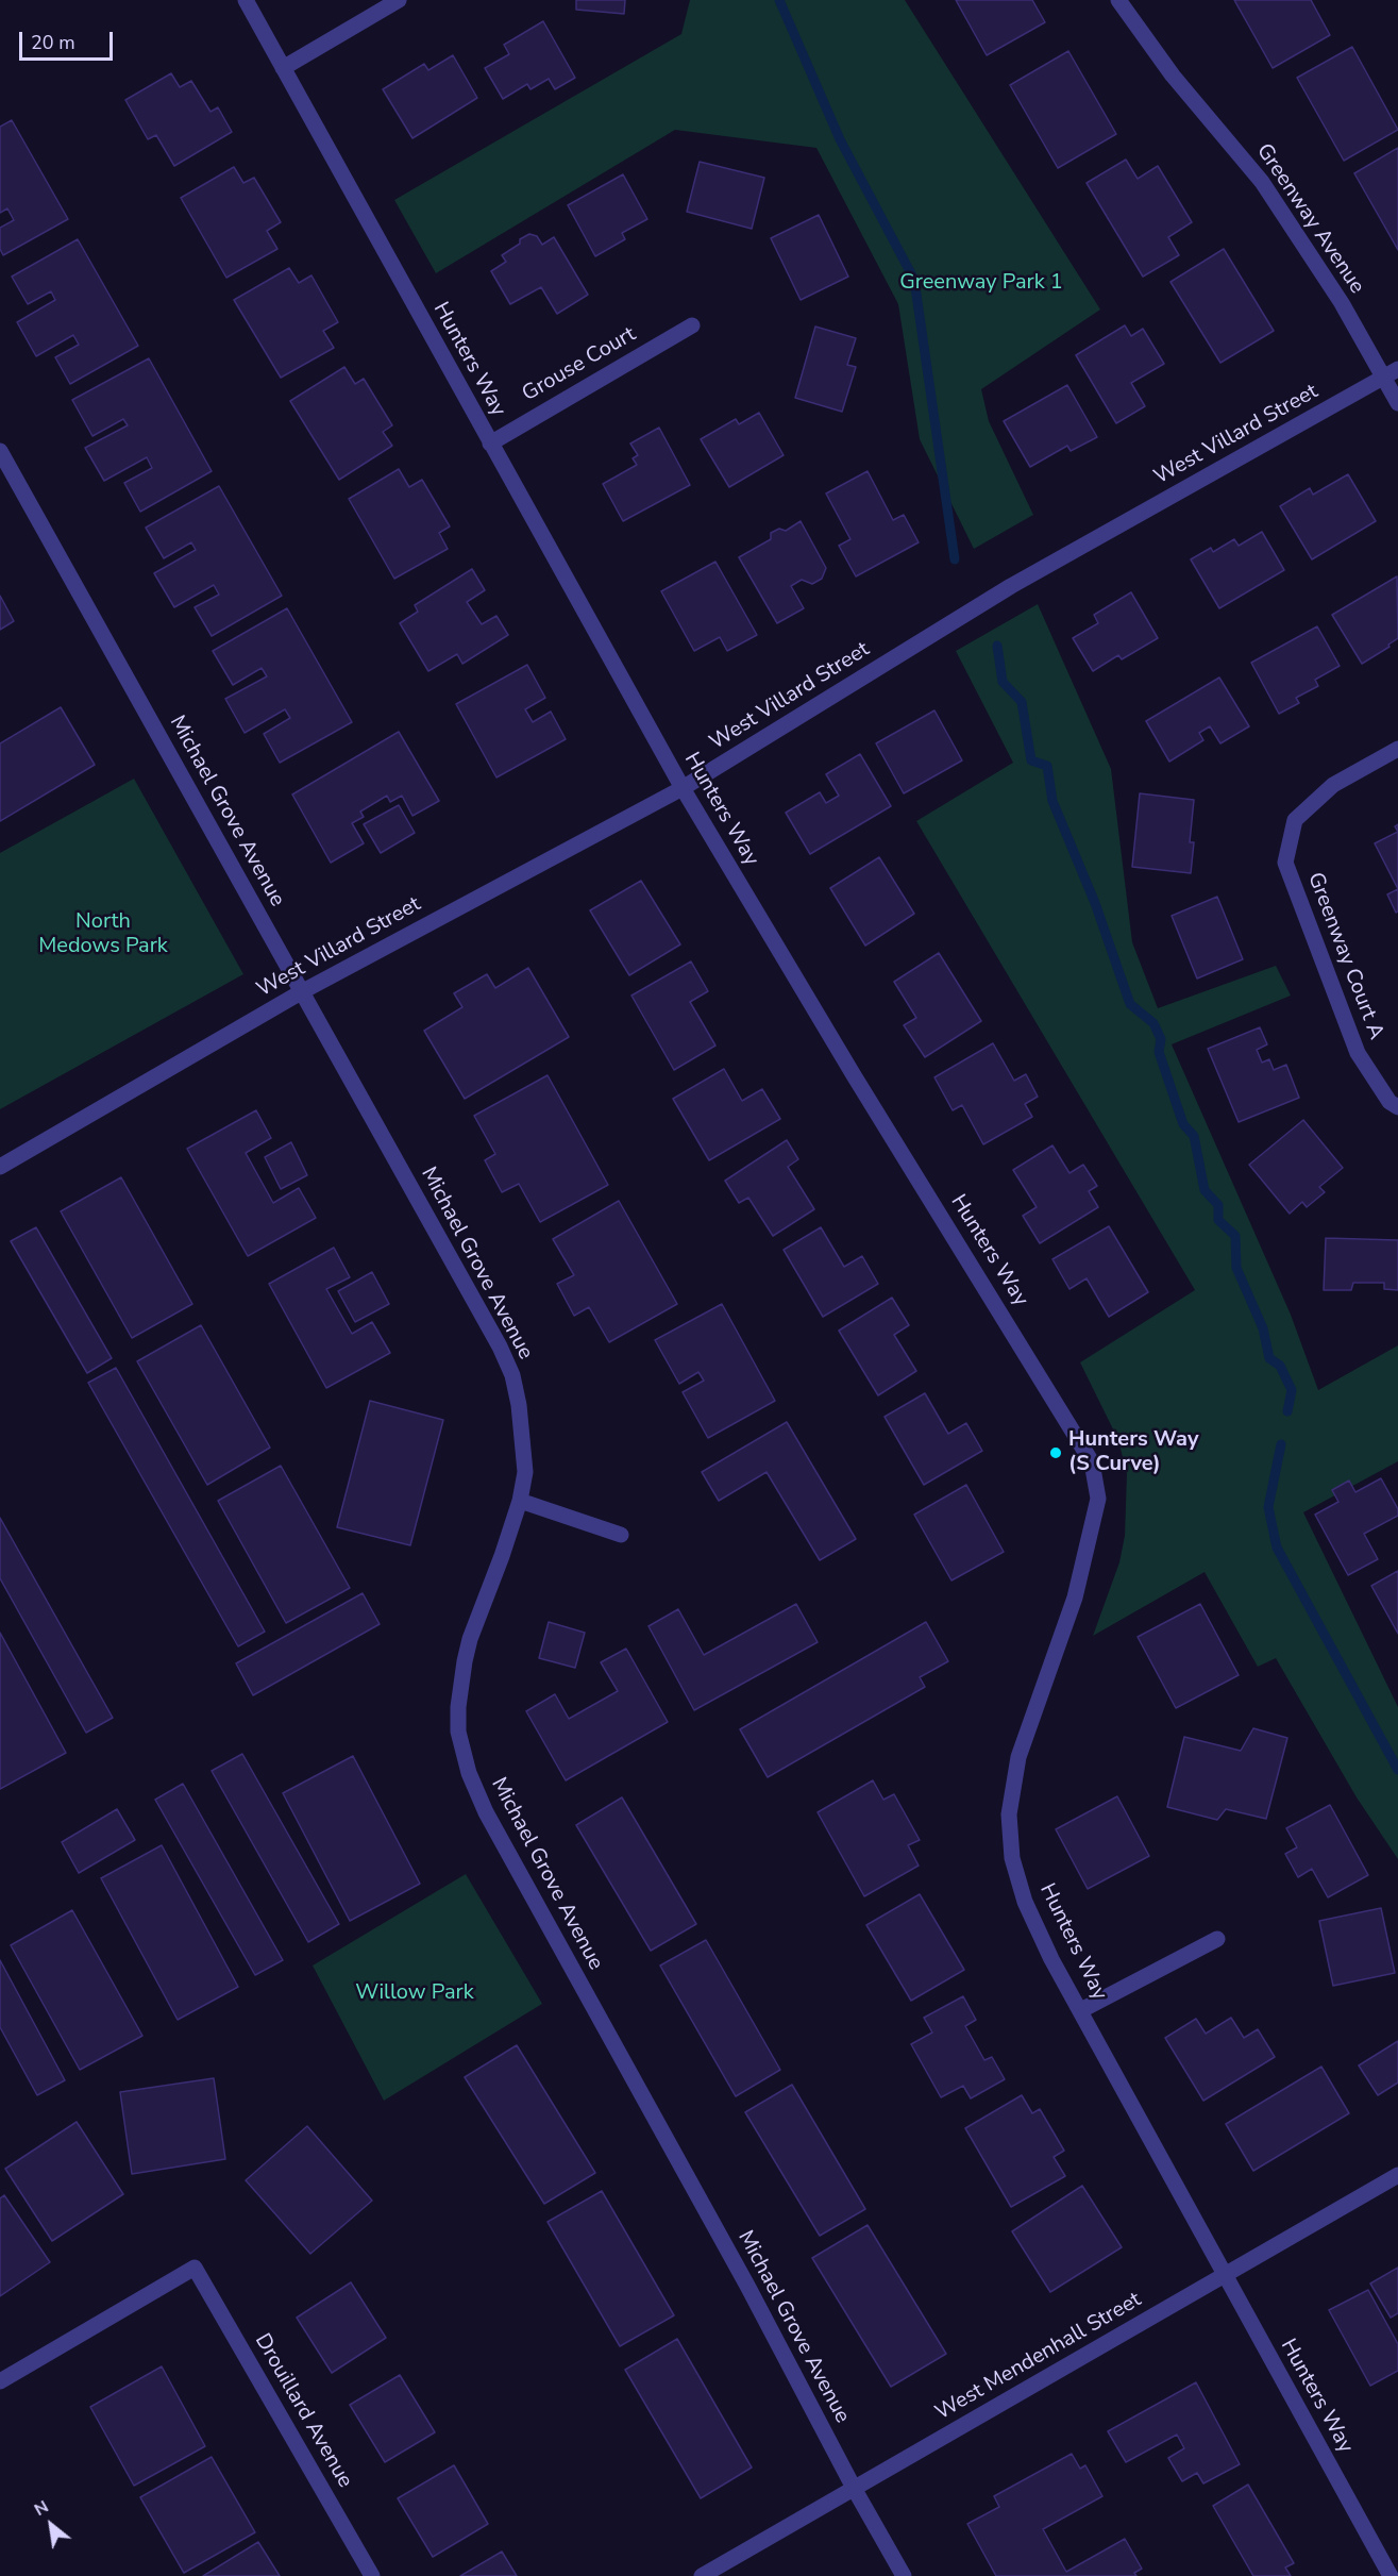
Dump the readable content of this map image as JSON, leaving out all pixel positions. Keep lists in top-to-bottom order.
{
  "streets": {
    "street": [
      "Greenway Avenue",
      "Hunters Way",
      "Grouse Court",
      "West Villard Street",
      "Michael Grove Avenue",
      "Greenway Court A",
      "West Mendenhall Street",
      "Drouillard Avenue"
    ]
  },
  "crossings": [
    ["Greenway Avenue", "West Villard Street"],
    ["Hunters Way", "Grouse Court"],
    ["Hunters Way", "West Villard Street"],
    ["Hunters Way", "West Mendenhall Street"],
    ["West Villard Street", "Michael Grove Avenue"],
    ["Michael Grove Avenue", "West Mendenhall Street"]
  ],
  "parks": ["Greenway Park 1", "North Medows Park", "Willow Park"],
  "places": ["Hunters Way (S Curve)"],
  "scale_bar": "20 m",
  "north": "top left"
}
